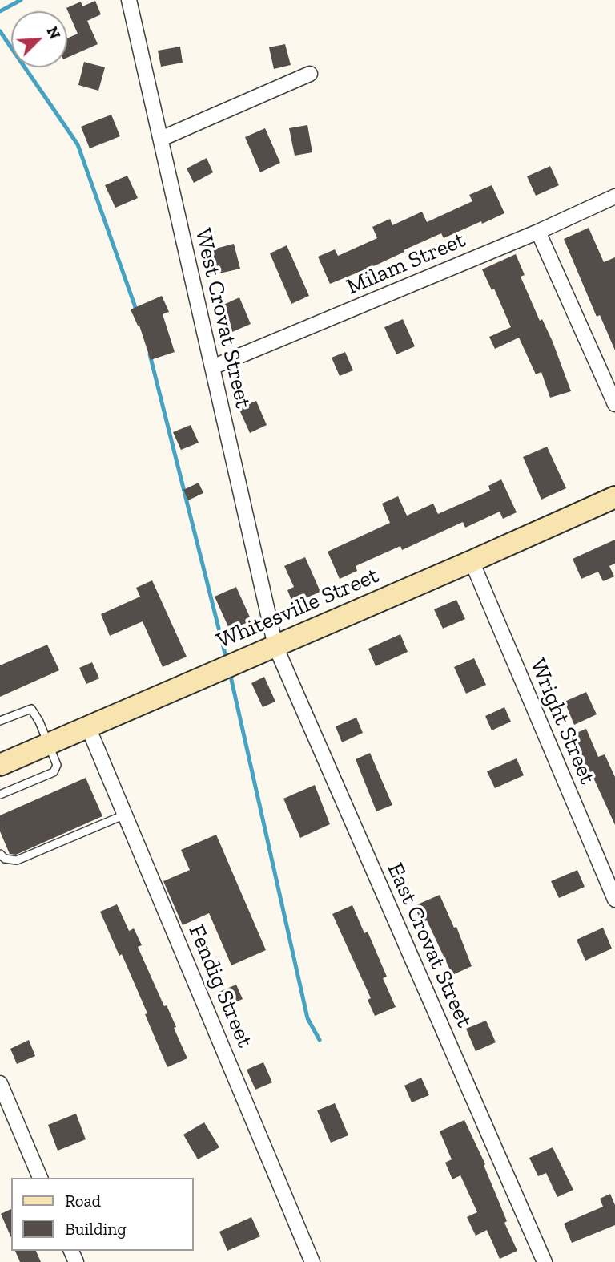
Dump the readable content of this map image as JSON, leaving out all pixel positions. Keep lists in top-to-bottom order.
{
  "streets": {
    "main road": ["Whitesville Street"],
    "street": [
      "Milam Street",
      "West Crovat Street",
      "Wright Street",
      "East Crovat Street",
      "Fendig Street"
    ]
  },
  "crossings": [
    ["Milam Street", "West Crovat Street"],
    ["West Crovat Street", "Whitesville Street"],
    ["West Crovat Street", "East Crovat Street"],
    ["Whitesville Street", "Wright Street"],
    ["Whitesville Street", "East Crovat Street"],
    ["Whitesville Street", "Fendig Street"]
  ],
  "legend": ["Road", "Building"],
  "north": "top right"
}
